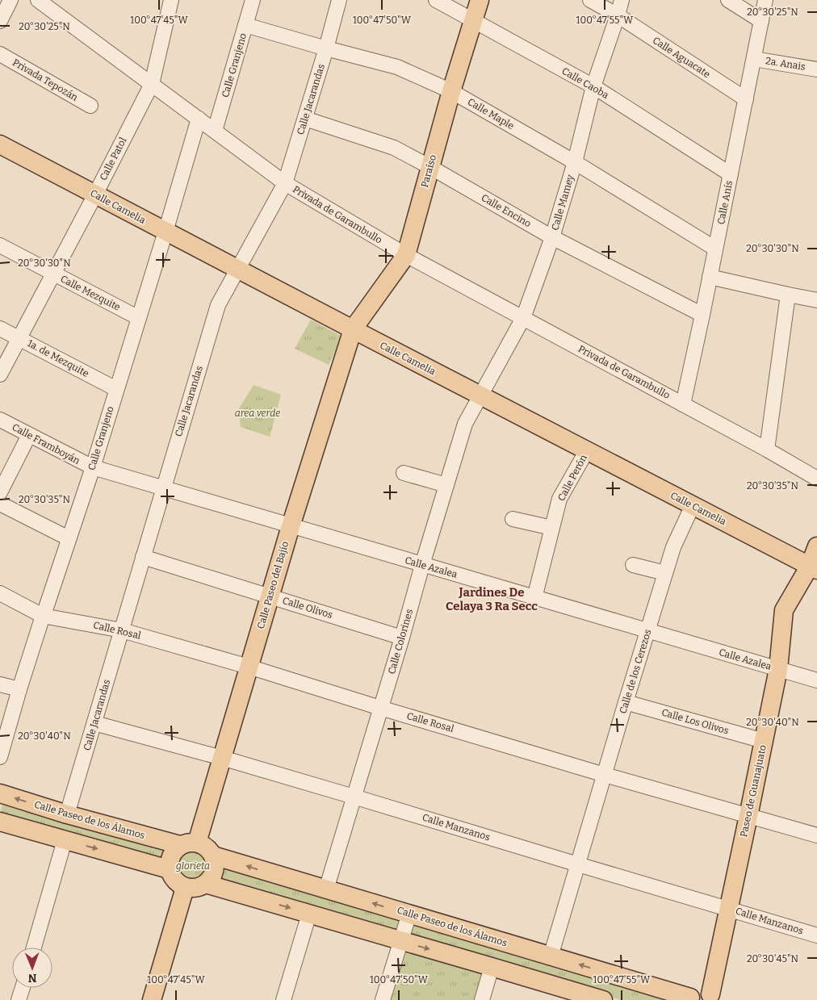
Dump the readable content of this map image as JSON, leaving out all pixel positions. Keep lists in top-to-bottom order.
{
  "streets": {
    "main road": [
      "Paraíso",
      "Calle Camelia",
      "Calle Paseo del Bajío",
      "Paseo de Guanajuato",
      "Calle Paseo de los Álamos"
    ],
    "street": [
      "Calle Aguacate",
      "2a. Anais",
      "Calle Granjeno",
      "Privada Tepozán",
      "Calle Caoba",
      "Calle Jacarandas",
      "Calle Maple",
      "Calle Patol",
      "Calle Mamey",
      "Calle Anís",
      "Calle Encino",
      "Privada de Garambullo",
      "Calle Mezquite",
      "1a. de Mezquite",
      "Calle Framboyán",
      "Calle Perón",
      "Calle Azalea",
      "Calle Olivos",
      "Calle Rosal",
      "Calle Colorines",
      "Calle de los Cerezos",
      "Calle Los Olivos",
      "Calle Manzanos"
    ]
  },
  "crossings": [
    ["Calle Aguacate", "Calle Mamey"],
    ["Calle Aguacate", "Calle Anís"],
    ["2a. Anais", "Calle Anís"],
    ["Calle Granjeno", "Calle Maple"],
    ["Calle Granjeno", "Calle Camelia"],
    ["Calle Granjeno", "Privada de Garambullo"],
    ["Calle Granjeno", "Calle Mezquite"],
    ["Calle Granjeno", "1a. de Mezquite"],
    ["Calle Granjeno", "Calle Framboyán"],
    ["Calle Granjeno", "Calle Azalea"],
    ["Calle Granjeno", "Calle Rosal"],
    ["Calle Caoba", "Paraíso"],
    ["Calle Caoba", "Calle Mamey"],
    ["Calle Caoba", "Calle Anís"],
    ["Calle Jacarandas", "Calle Maple"],
    ["Calle Jacarandas", "Calle Camelia"],
    ["Calle Jacarandas", "Calle Encino"],
    ["Calle Jacarandas", "Privada de Garambullo"],
    ["Calle Jacarandas", "Calle Azalea"],
    ["Calle Jacarandas", "Calle Olivos"],
    ["Calle Jacarandas", "Calle Rosal"],
    ["Calle Jacarandas", "Calle Paseo de los Álamos"],
    ["Calle Jacarandas", "Calle Manzanos"],
    ["Calle Maple", "Paraíso"],
    ["Calle Maple", "Calle Mamey"],
    ["Calle Maple", "Calle Anís"],
    ["Calle Patol", "Calle Camelia"],
    ["Calle Patol", "Privada de Garambullo"],
    ["Calle Patol", "Calle Mezquite"],
    ["Calle Patol", "1a. de Mezquite"],
    ["Paraíso", "Calle Camelia"],
    ["Paraíso", "Calle Encino"],
    ["Paraíso", "Privada de Garambullo"],
    ["Paraíso", "Calle Paseo del Bajío"],
    ["Calle Mamey", "Calle Camelia"],
    ["Calle Mamey", "Calle Encino"],
    ["Calle Mamey", "Privada de Garambullo"],
    ["Calle Mamey", "Calle Colorines"],
    ["Calle Anís", "Calle Encino"],
    ["Calle Anís", "Privada de Garambullo"],
    ["Calle Camelia", "Calle Perón"],
    ["Calle Camelia", "Calle Paseo del Bajío"],
    ["Calle Camelia", "Calle Colorines"],
    ["Calle Camelia", "Calle de los Cerezos"],
    ["Calle Camelia", "Paseo de Guanajuato"],
    ["Calle Framboyán", "Calle Azalea"],
    ["Calle Perón", "Calle Azalea"],
    ["Calle Azalea", "Calle Paseo del Bajío"],
    ["Calle Azalea", "Calle Colorines"],
    ["Calle Azalea", "Calle de los Cerezos"],
    ["Calle Azalea", "Paseo de Guanajuato"],
    ["Calle Paseo del Bajío", "Calle Olivos"],
    ["Calle Paseo del Bajío", "Calle Rosal"],
    ["Calle Paseo del Bajío", "Calle Paseo de los Álamos"],
    ["Calle Paseo del Bajío", "Calle Manzanos"],
    ["Calle Olivos", "Calle Colorines"],
    ["Calle Rosal", "Calle Colorines"],
    ["Calle Rosal", "Calle de los Cerezos"],
    ["Calle Rosal", "Paseo de Guanajuato"],
    ["Calle Colorines", "Calle Paseo de los Álamos"],
    ["Calle Colorines", "Calle Manzanos"],
    ["Calle de los Cerezos", "Calle Los Olivos"],
    ["Calle de los Cerezos", "Calle Paseo de los Álamos"],
    ["Calle de los Cerezos", "Calle Manzanos"],
    ["Calle Los Olivos", "Paseo de Guanajuato"],
    ["Paseo de Guanajuato", "Calle Manzanos"]
  ],
  "districts": ["Jardines De Celaya 3 Ra Secc"],
  "parks": ["area verde", "glorieta"],
  "north": "bottom",
  "coordinates": [
    "20°30'25\"N",
    "100°47'45\"W",
    "100°47'50\"W",
    "100°47'55\"W",
    "20°30'30\"N",
    "20°30'35\"N",
    "20°30'40\"N",
    "20°30'45\"N"
  ]
}
